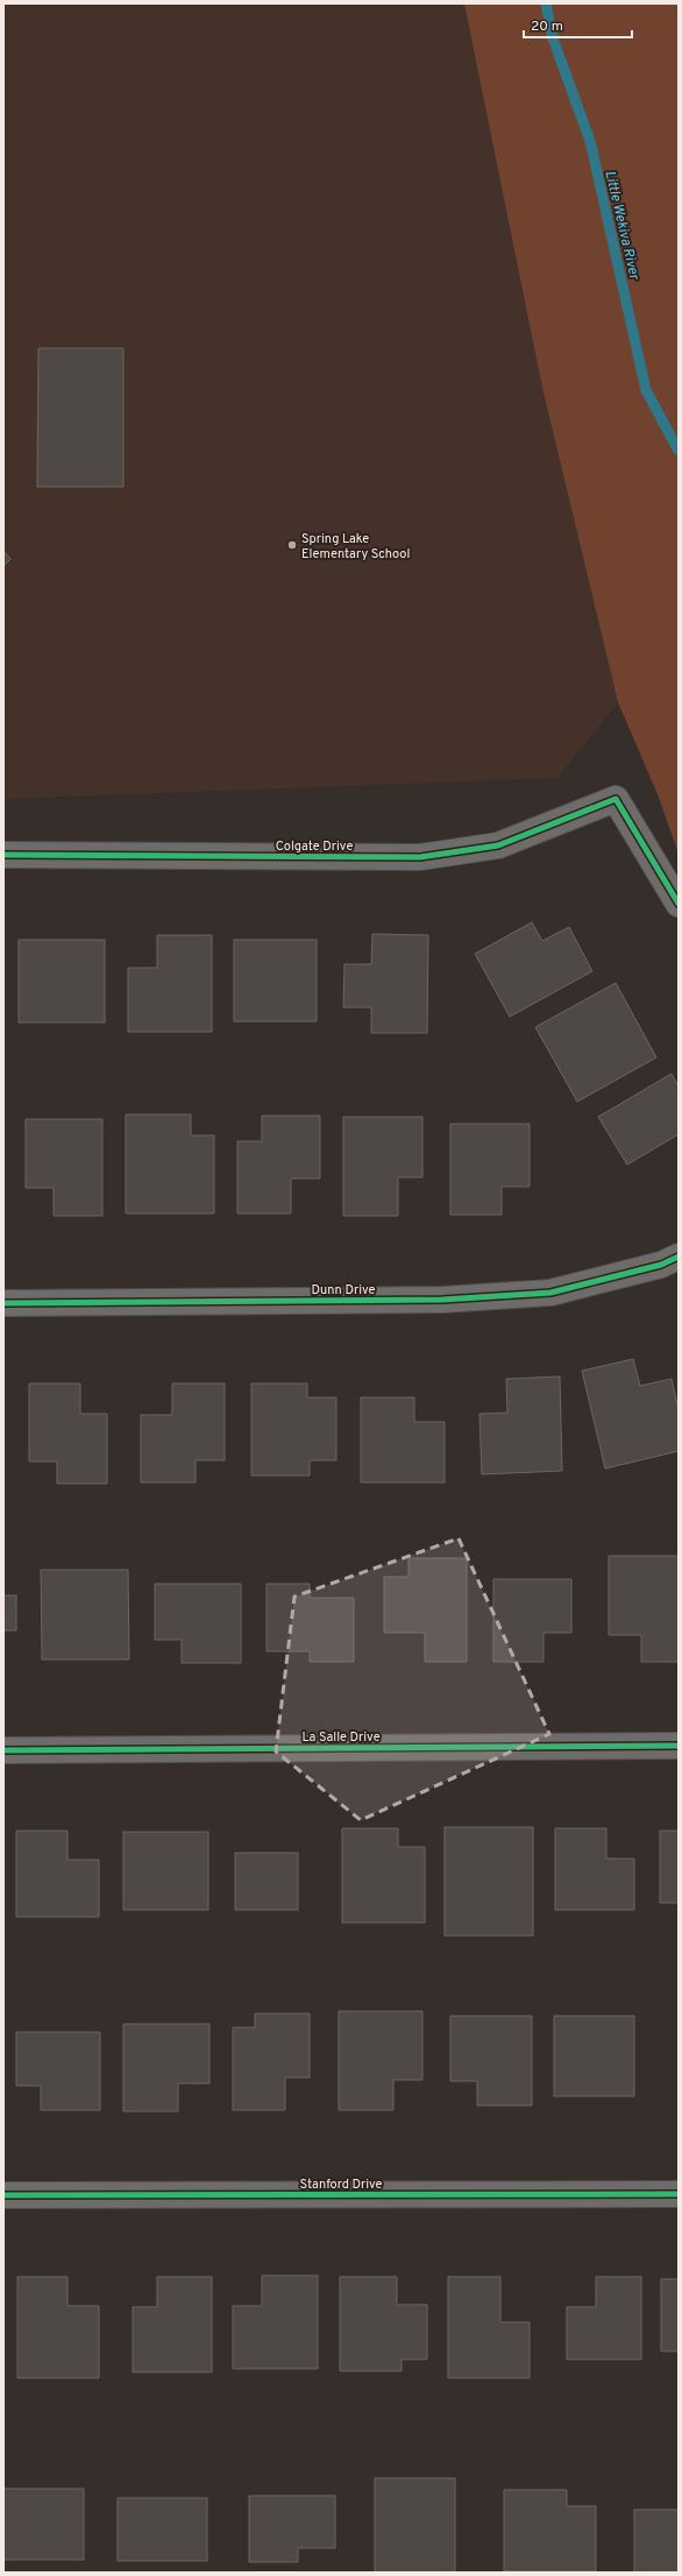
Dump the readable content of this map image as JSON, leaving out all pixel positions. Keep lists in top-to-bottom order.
{
  "streets": {
    "street": [
      "Colgate Drive",
      "Dunn Drive",
      "La Salle Drive",
      "Stanford Drive"
    ]
  },
  "water": ["Little Wekiva River"],
  "places": ["Spring Lake Elementary School"],
  "scale_bar": "20 m"
}
